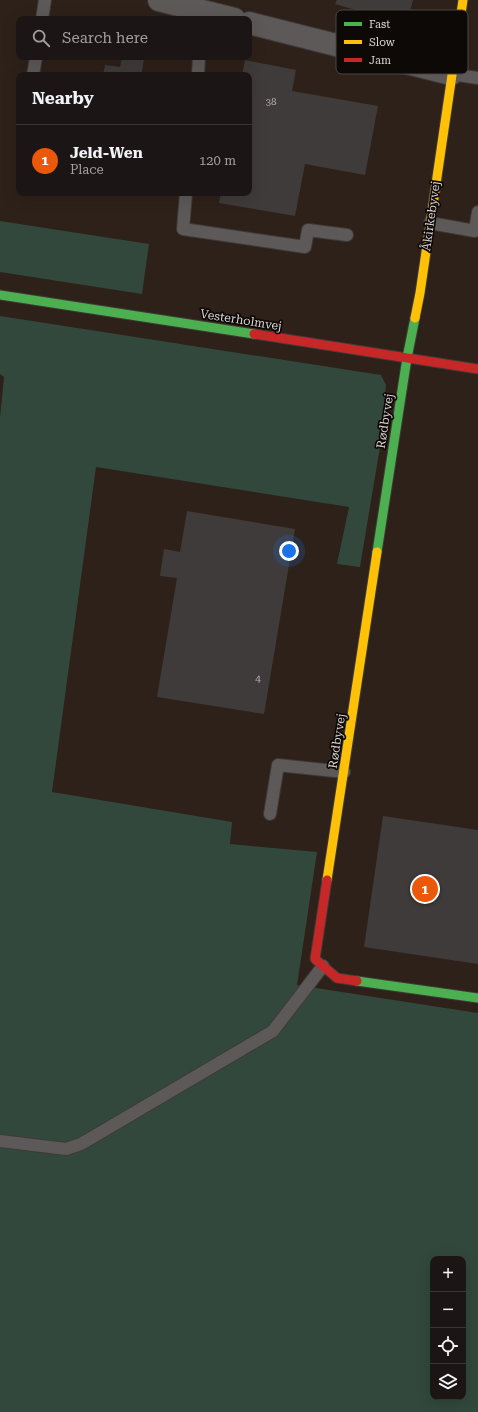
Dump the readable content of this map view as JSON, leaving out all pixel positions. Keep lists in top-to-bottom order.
{
  "streets": {
    "street": ["Åkirkebyvej", "Vesterholmvej", "Rødbyvej"]
  },
  "crossings": [
    ["Åkirkebyvej", "Vesterholmvej"],
    ["Åkirkebyvej", "Rødbyvej"],
    ["Vesterholmvej", "Rødbyvej"]
  ],
  "house_numbers": ["38", "4"],
  "legend": ["Fast", "Slow", "Jam"],
  "page": {
    "search": "Search here",
    "heading": "Nearby",
    "list": [
      {
        "mark": "1",
        "name": "Jeld-Wen",
        "note": "Place",
        "value": "120 m"
      }
    ],
    "pins": "1",
    "map_buttons": ["+", "−"]
  }
}
